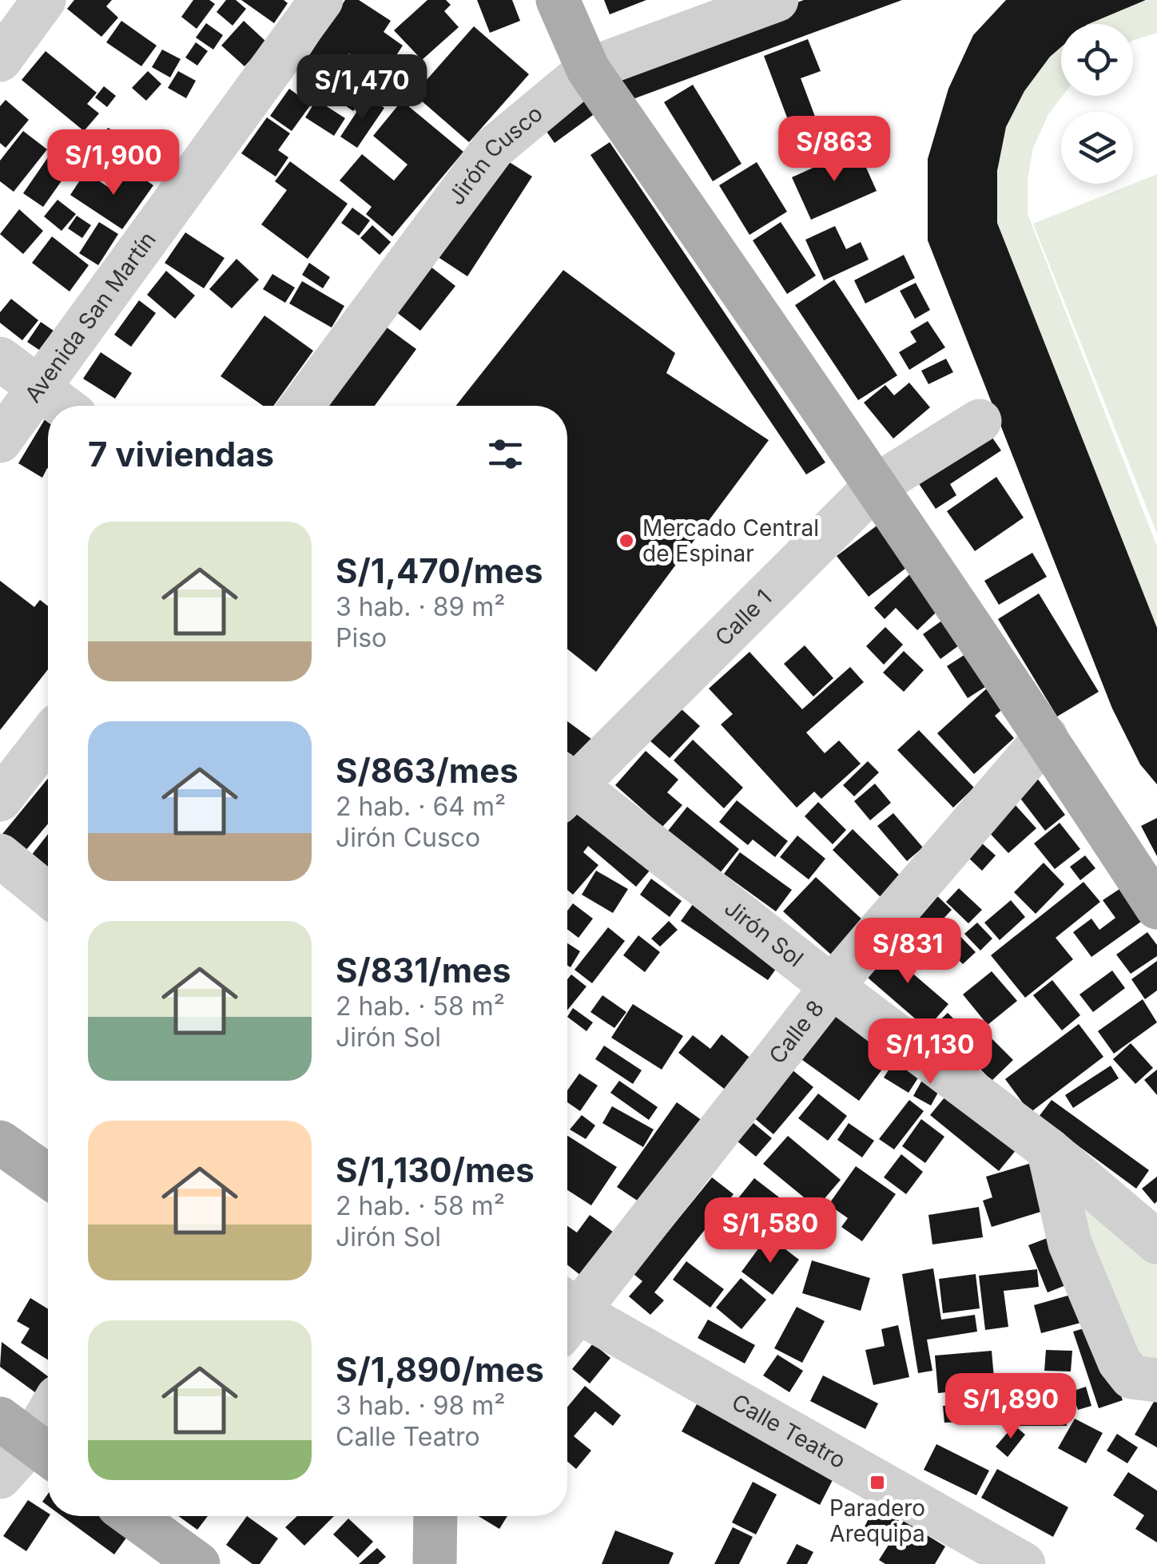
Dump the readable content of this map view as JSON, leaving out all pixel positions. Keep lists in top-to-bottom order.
{
  "streets": {
    "street": [
      "Jirón Cusco",
      "Avenida San Martín",
      "Calle 1",
      "Jirón Sol",
      "Calle 8",
      "Calle Teatro"
    ]
  },
  "crossings": [
    ["Jirón Sol", "Calle 8"]
  ],
  "places": {
    "other": ["Mercado Central de Espinar"],
    "transit": ["Paradero Arequipa"]
  },
  "page": {
    "price": [
      "S/1,470",
      "S/863",
      "S/1,900",
      "S/831",
      "S/1,130",
      "S/1,580",
      "S/1,890"
    ],
    "heading": "7 viviendas",
    "list": [
      {
        "name": "S/1,470/mes",
        "note": "3 hab. · 89 m² · Piso"
      },
      {
        "name": "S/863/mes",
        "note": "2 hab. · 64 m² · Jirón Cusco"
      },
      {
        "name": "S/831/mes",
        "note": "2 hab. · 58 m² · Jirón Sol"
      },
      {
        "name": "S/1,130/mes",
        "note": "2 hab. · 58 m² · Jirón Sol"
      },
      {
        "name": "S/1,890/mes",
        "note": "3 hab. · 98 m² · Calle Teatro"
      }
    ]
  }
}
